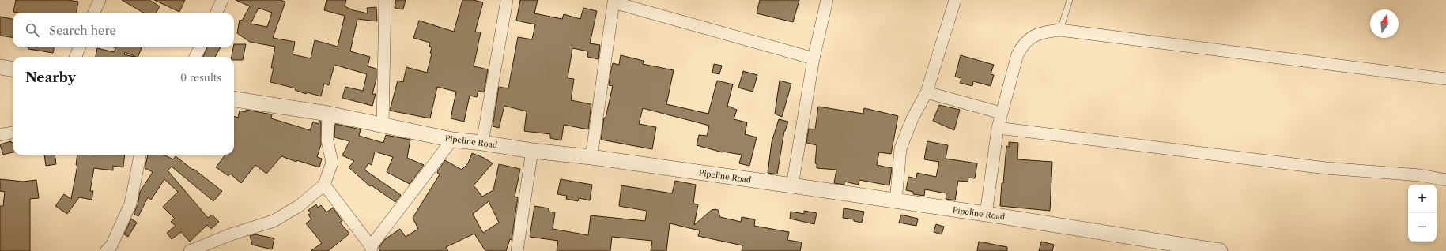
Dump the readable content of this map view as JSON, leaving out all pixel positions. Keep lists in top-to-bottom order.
{
  "streets": {
    "street": ["Pipeline Road"]
  },
  "north": "top",
  "page": {
    "search": "Search here",
    "heading": ["Nearby", "0 results"],
    "map_buttons": ["+", "−"]
  }
}
